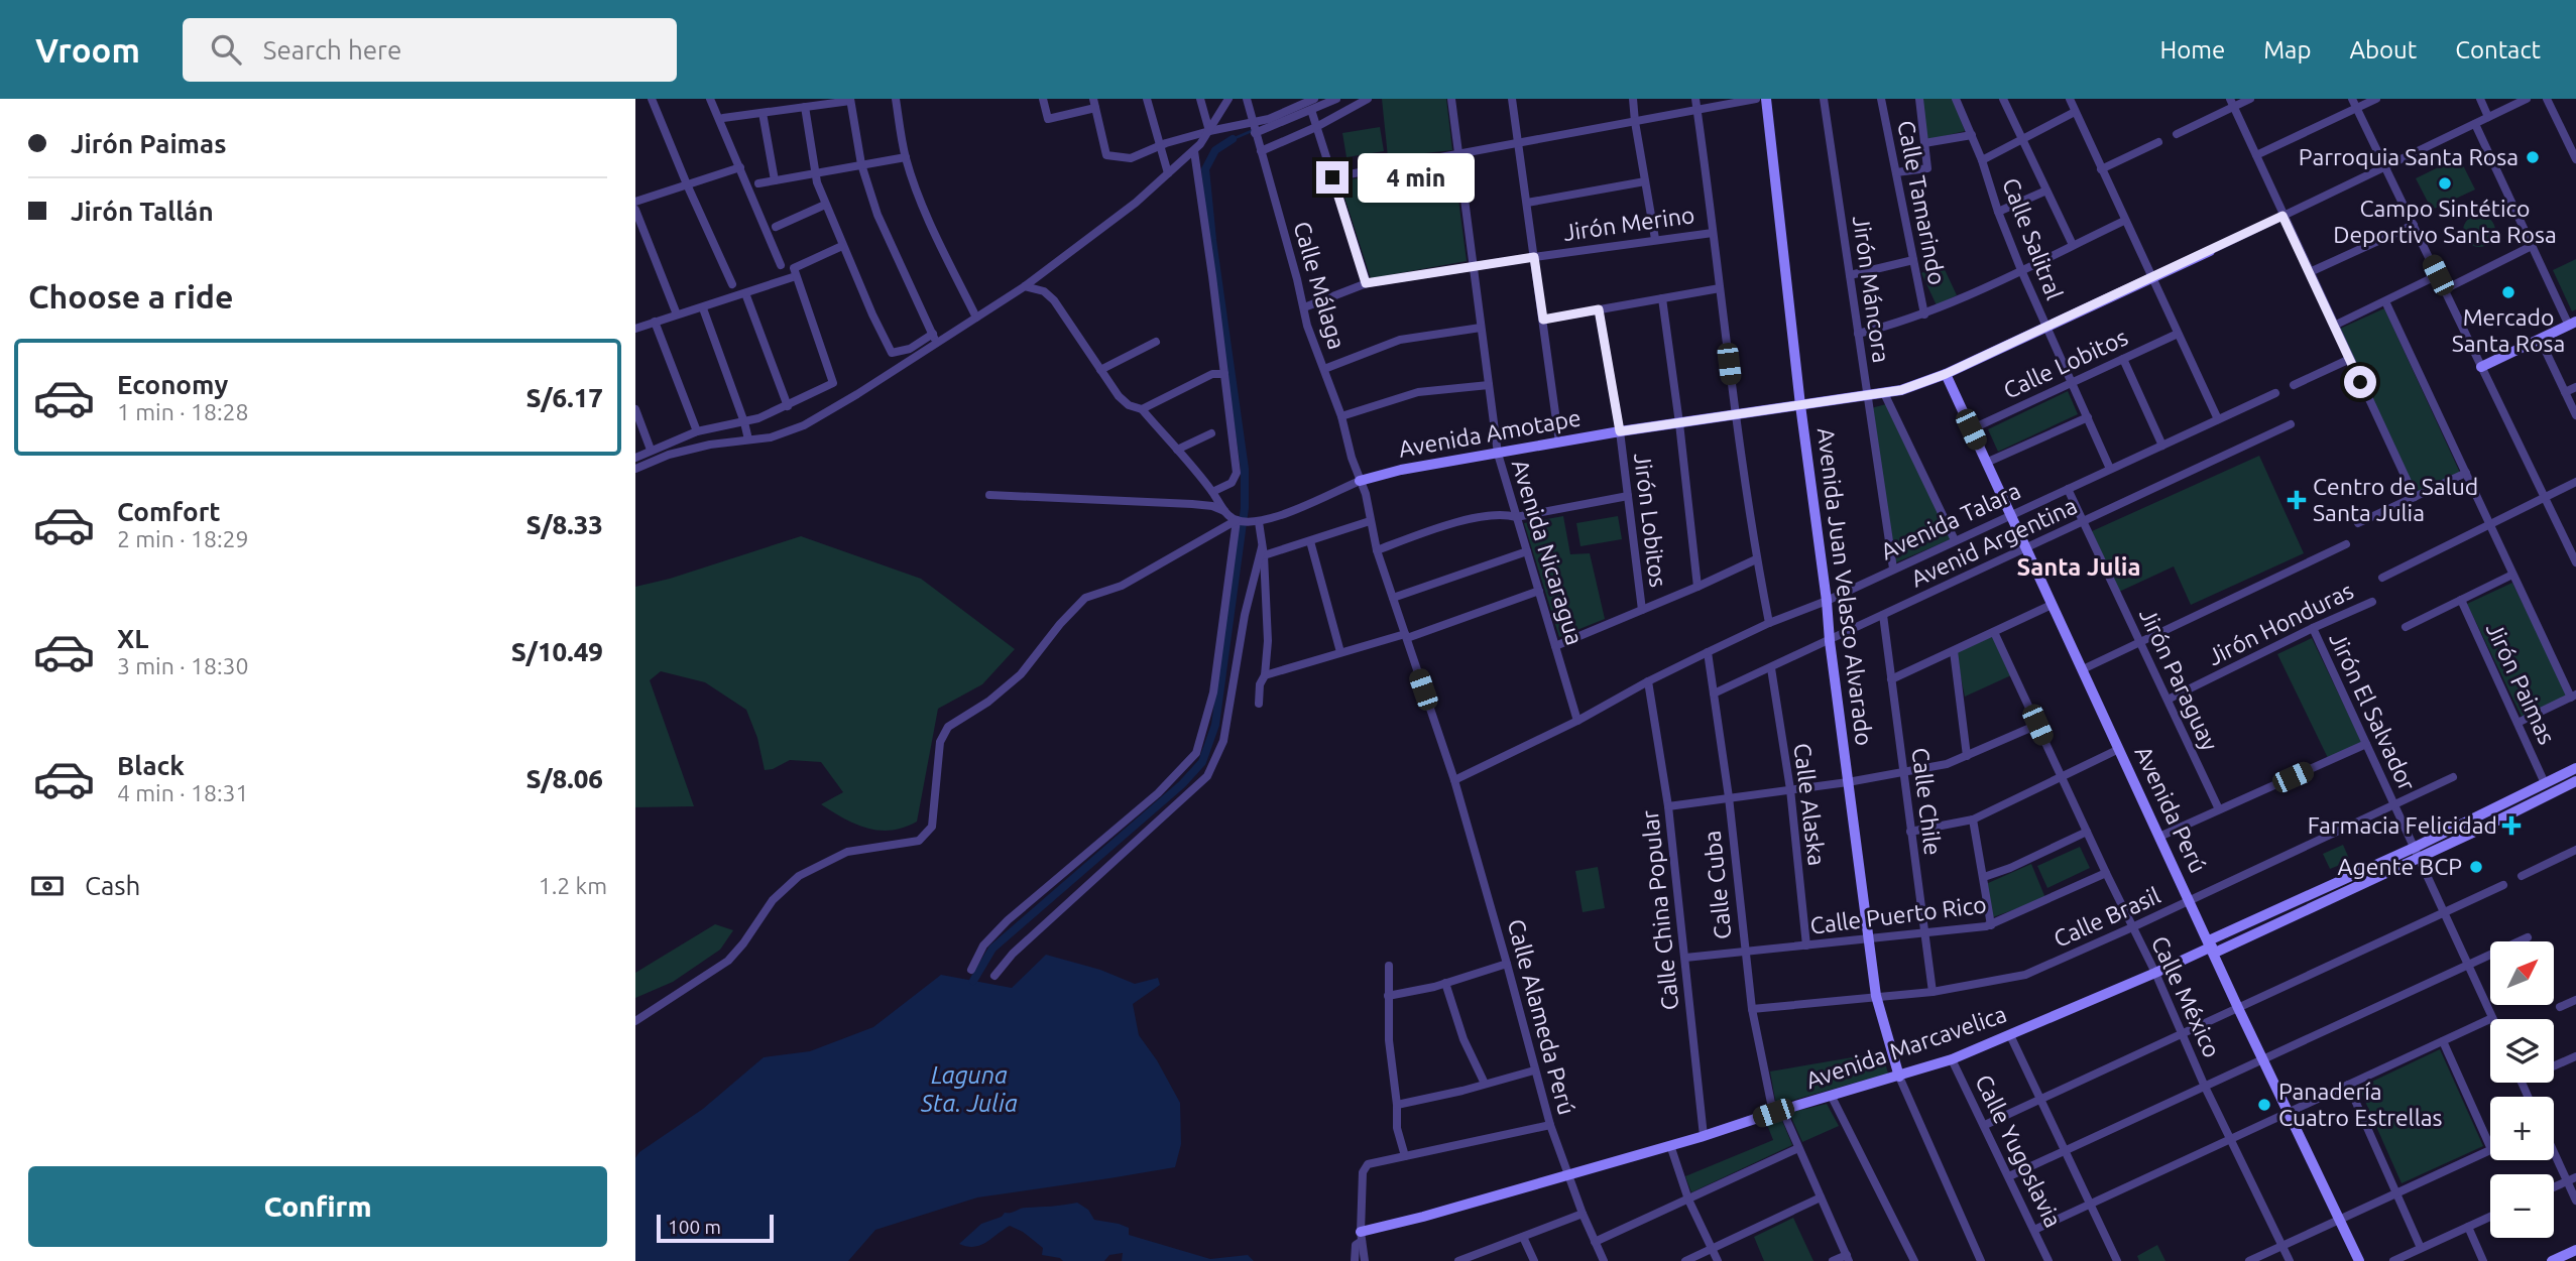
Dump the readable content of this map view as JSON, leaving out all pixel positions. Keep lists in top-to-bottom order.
{
  "streets": {
    "street": [
      "Calle Tamarindo",
      "Jirón Merino",
      "Calle Salitral",
      "Calle Málaga",
      "Jirón Máncora",
      "Calle Lobitos",
      "Avenida Amotape",
      "Jirón Lobitos",
      "Avenida Talara",
      "Avenid Argentina",
      "Avenida Nicaragua",
      "Avenida Juan Velasco Alvarado",
      "Jirón Honduras",
      "Jirón Paraguay",
      "Jirón Paimas",
      "Jirón El Salvador",
      "Calle Chile",
      "Calle Alaska",
      "Avenida Perú",
      "Calle Cuba",
      "Calle China Popular",
      "Calle Puerto Rico",
      "Calle Brasil",
      "Calle México",
      "Calle Alameda Perú",
      "Avenida Marcavelica",
      "Calle Yugoslavia"
    ]
  },
  "crossings": [
    ["Jirón Merino", "Calle Málaga"],
    ["Jirón Merino", "Avenida Nicaragua"],
    ["Calle Salitral", "Calle Lobitos"],
    ["Calle Salitral", "Avenida Amotape"],
    ["Calle Salitral", "Avenida Talara"],
    ["Calle Málaga", "Avenida Amotape"],
    ["Calle Málaga", "Calle Alameda Perú"],
    ["Jirón Máncora", "Avenida Amotape"],
    ["Jirón Máncora", "Avenida Talara"],
    ["Calle Lobitos", "Avenida Perú"],
    ["Avenida Amotape", "Jirón Lobitos"],
    ["Avenida Amotape", "Avenida Nicaragua"],
    ["Avenida Amotape", "Avenida Juan Velasco Alvarado"],
    ["Avenida Amotape", "Avenida Perú"],
    ["Avenida Talara", "Avenida Nicaragua"],
    ["Avenida Talara", "Avenida Juan Velasco Alvarado"],
    ["Avenida Talara", "Jirón Paraguay"],
    ["Avenida Talara", "Avenida Perú"],
    ["Avenida Talara", "Calle Cuba"],
    ["Avenida Talara", "Calle China Popular"],
    ["Avenida Talara", "Calle Alameda Perú"],
    ["Avenid Argentina", "Avenida Juan Velasco Alvarado"],
    ["Avenid Argentina", "Jirón Paraguay"],
    ["Avenid Argentina", "Calle Chile"],
    ["Avenid Argentina", "Calle Alaska"],
    ["Avenid Argentina", "Avenida Perú"],
    ["Avenid Argentina", "Calle Cuba"],
    ["Avenida Juan Velasco Alvarado", "Calle Puerto Rico"],
    ["Avenida Juan Velasco Alvarado", "Calle Brasil"],
    ["Avenida Juan Velasco Alvarado", "Avenida Marcavelica"],
    ["Jirón Honduras", "Jirón Paraguay"],
    ["Jirón Honduras", "Jirón El Salvador"],
    ["Jirón Paimas", "Avenida Marcavelica"],
    ["Jirón El Salvador", "Calle Brasil"],
    ["Jirón El Salvador", "Avenida Marcavelica"],
    ["Calle Chile", "Calle Puerto Rico"],
    ["Calle Chile", "Calle Brasil"],
    ["Calle Alaska", "Calle Puerto Rico"],
    ["Avenida Perú", "Calle Brasil"],
    ["Avenida Perú", "Avenida Marcavelica"],
    ["Calle Cuba", "Calle Puerto Rico"],
    ["Calle Cuba", "Calle Brasil"],
    ["Calle Cuba", "Avenida Marcavelica"],
    ["Calle China Popular", "Calle Puerto Rico"],
    ["Calle China Popular", "Avenida Marcavelica"],
    ["Calle Puerto Rico", "Calle México"],
    ["Calle Brasil", "Calle México"],
    ["Calle México", "Avenida Marcavelica"],
    ["Calle Alameda Perú", "Avenida Marcavelica"],
    ["Avenida Marcavelica", "Calle Yugoslavia"]
  ],
  "districts": ["Santa Julia"],
  "water": ["Laguna Sta. Julia"],
  "places": {
    "other": [
      "Parroquia Santa Rosa",
      "Campo Sintético Deportivo Santa Rosa",
      "Mercado Santa Rosa",
      "Agente BCP",
      "Panadería Cuatro Estrellas"
    ],
    "health": ["Centro de Salud Santa Julia", "Farmacia Felicidad"]
  },
  "scale_bar": "100 m",
  "north": "top right",
  "page": {
    "header": "Vroom",
    "search": "Search here",
    "nav": [
      "Home",
      "Map",
      "About",
      "Contact"
    ],
    "banner": ["Jirón Paimas", "Jirón Tallán"],
    "bubble": "4 min",
    "heading": "Choose a ride",
    "list": [
      {
        "name": "Economy",
        "note": "1 min · 18:28",
        "value": "S/6.17"
      },
      {
        "name": "Comfort",
        "note": "2 min · 18:29",
        "value": "S/8.33"
      },
      {
        "name": "XL",
        "note": "3 min · 18:30",
        "value": "S/10.49"
      },
      {
        "name": "Black",
        "note": "4 min · 18:31",
        "value": "S/8.06"
      }
    ],
    "pay": ["Cash", "1.2 km"],
    "map_buttons": ["+", "−"],
    "buttons": "Confirm",
    "scale": "100 m"
  }
}
